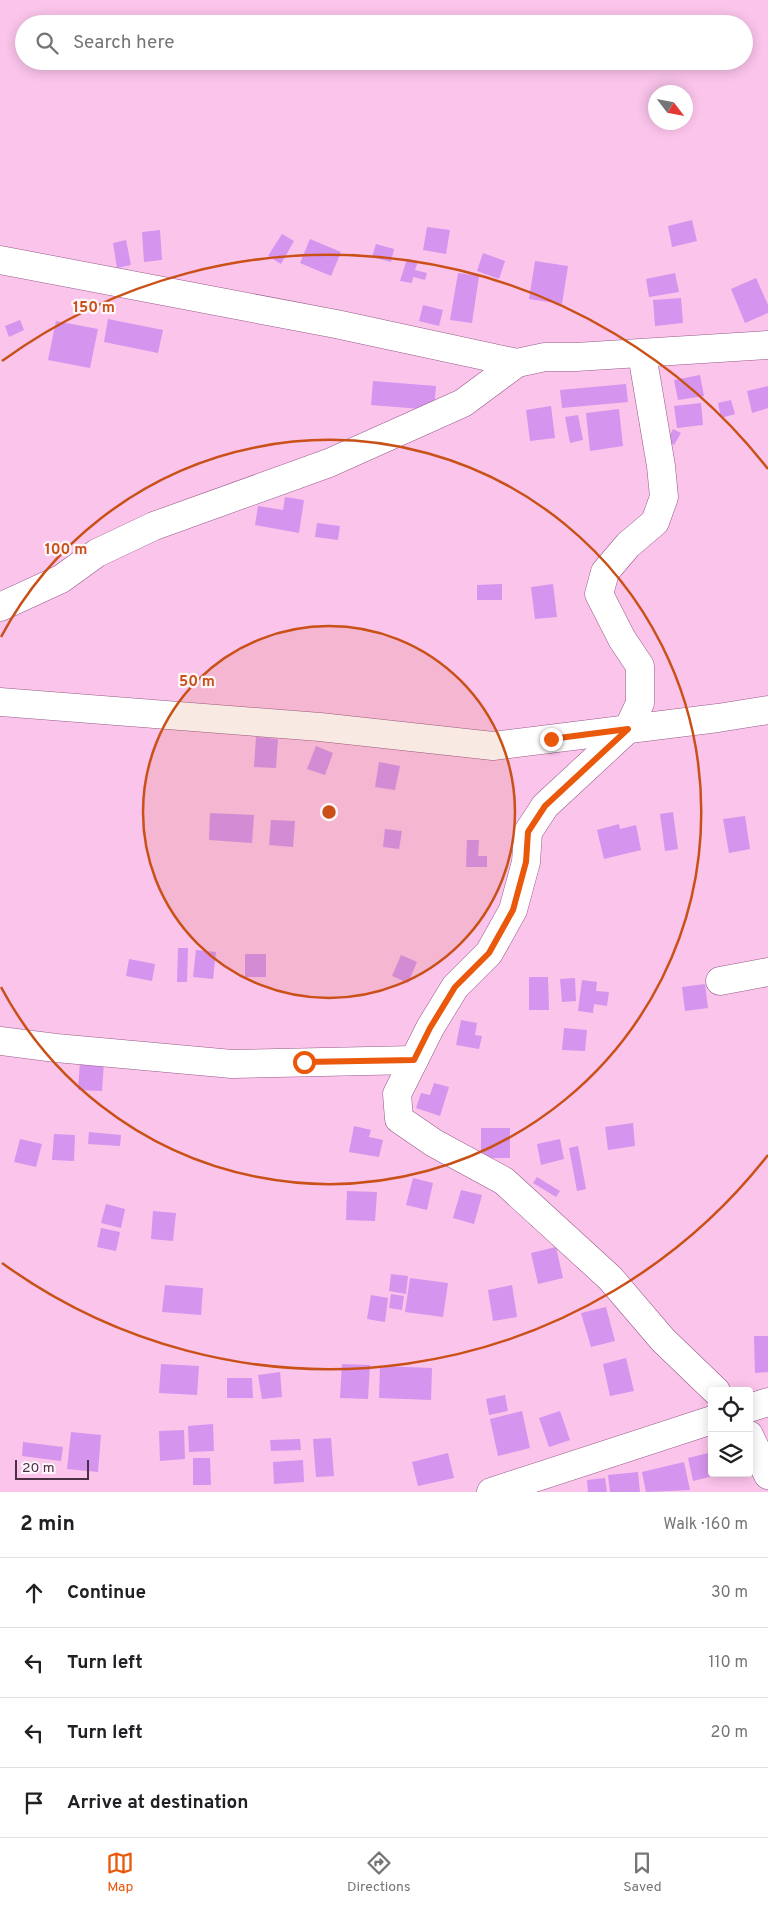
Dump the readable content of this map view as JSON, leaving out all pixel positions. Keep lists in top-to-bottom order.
{
  "scale_bar": "20 m",
  "north": "bottom right",
  "page": {
    "search": "Search here",
    "scale": "20 m",
    "heading": ["2 min", "Walk · 160 m"],
    "list": [
      ["Continue", "30 m"],
      ["Turn left", "110 m"],
      ["Turn left", "20 m"],
      "Arrive at destination"
    ],
    "nav": ["Map", "Directions", "Saved"]
  },
  "rings": ["150 m", "100 m", "50 m"]
}
